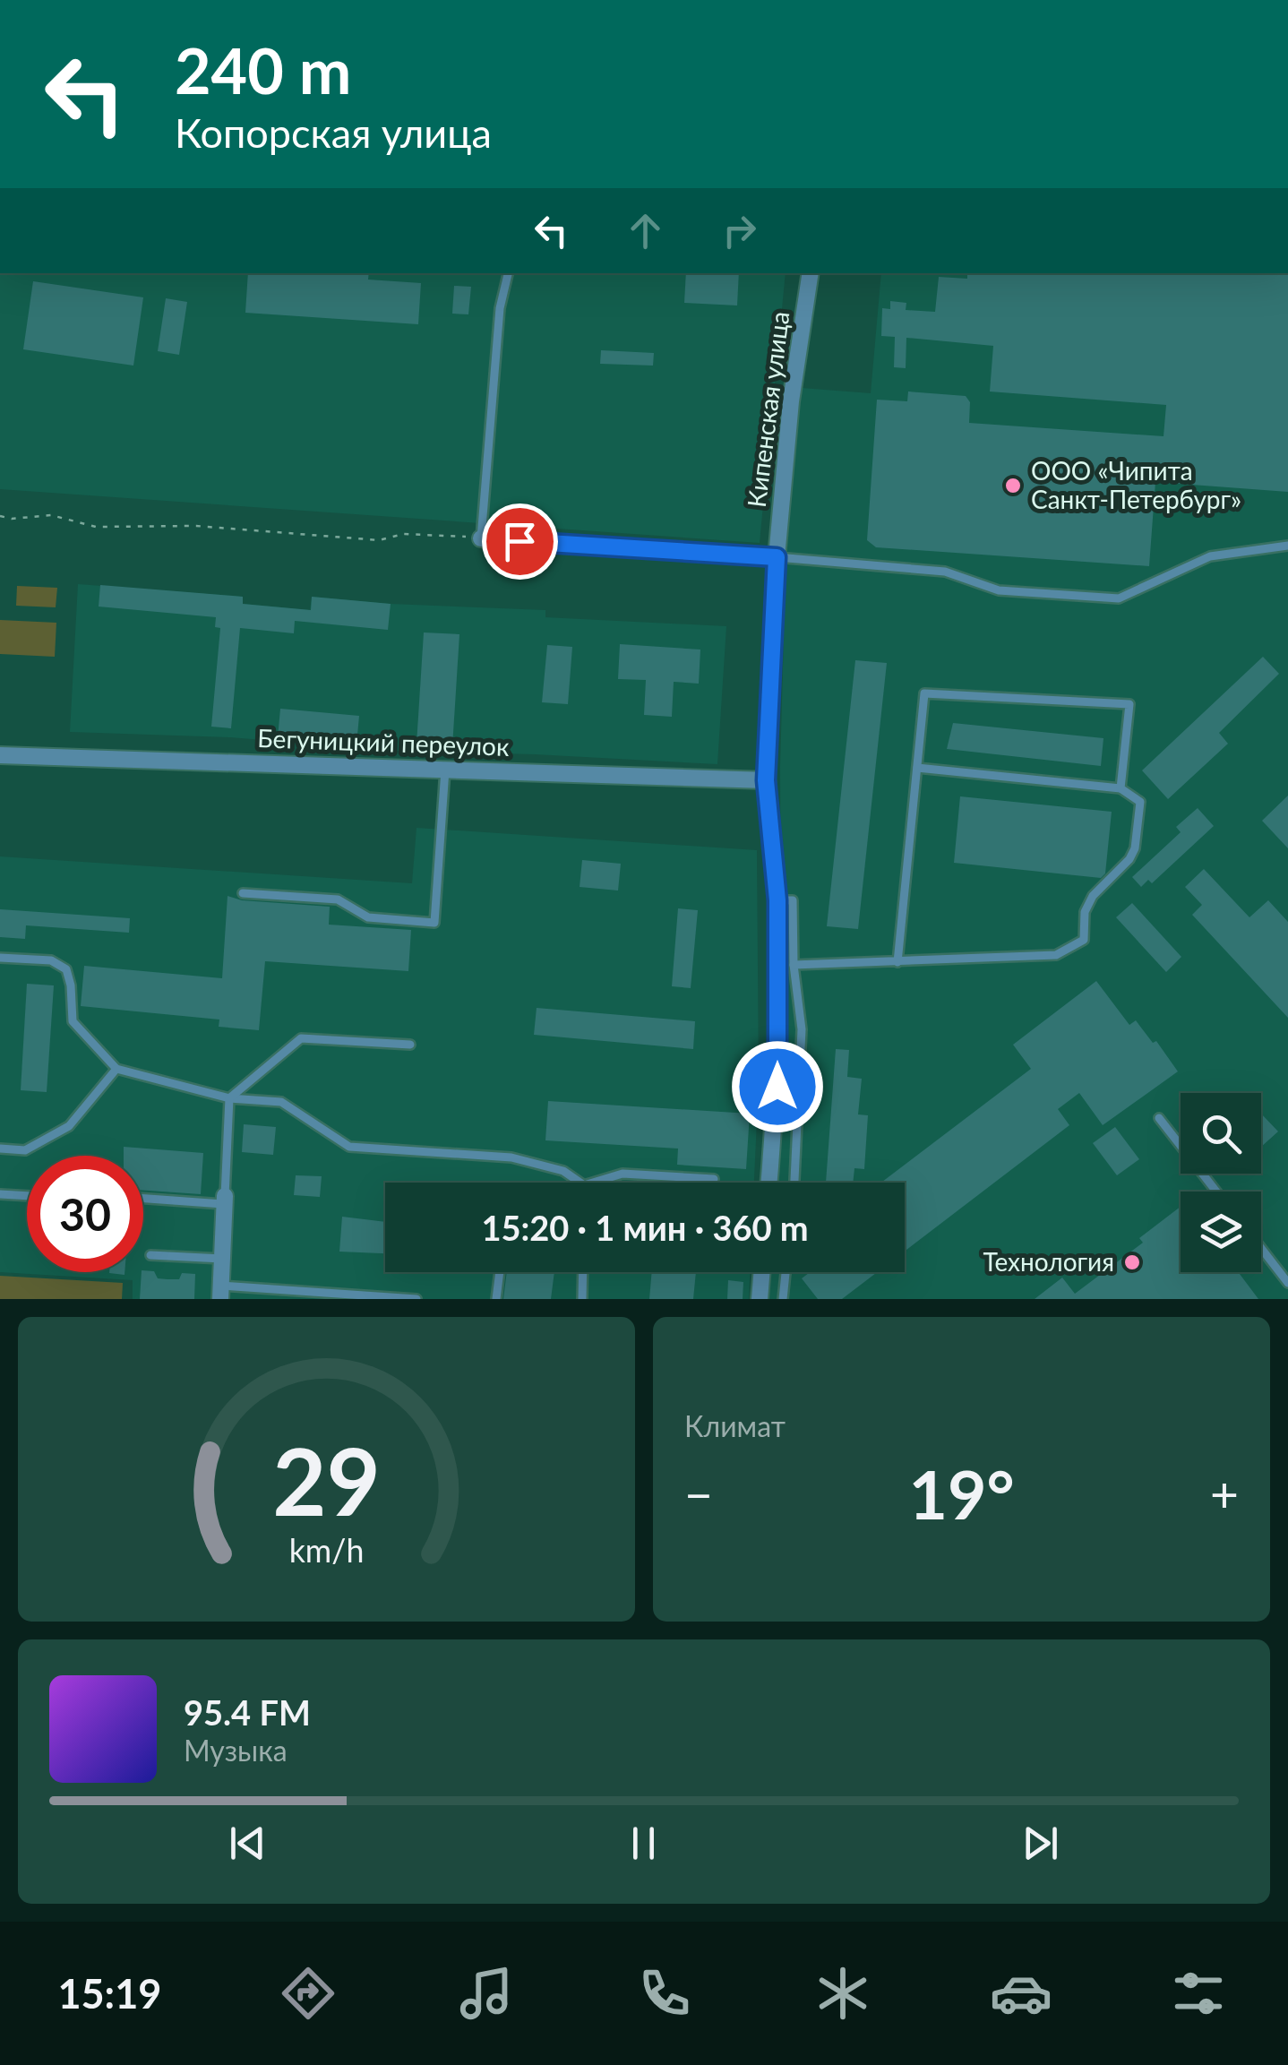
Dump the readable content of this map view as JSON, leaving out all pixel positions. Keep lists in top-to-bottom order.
{
  "streets": {
    "street": ["Кипенская улица", "Бегуницкий переулок"]
  },
  "crossings": [
    ["Кипенская улица", "Бегуницкий переулок"]
  ],
  "places": ["ООО «Чипита Санкт-Петербург»", "Технология"],
  "page": {
    "turn": ["240 m", "Копорская улица"],
    "limit": "30",
    "trip": "15:20 · 1 мин · 360 m",
    "tile": "Климат",
    "heat": ["−", "19°", "+"],
    "song": ["95.4 FM", "Музыка"],
    "tabs": "15:19",
    "gauge": ["29", "km/h"]
  }
}
